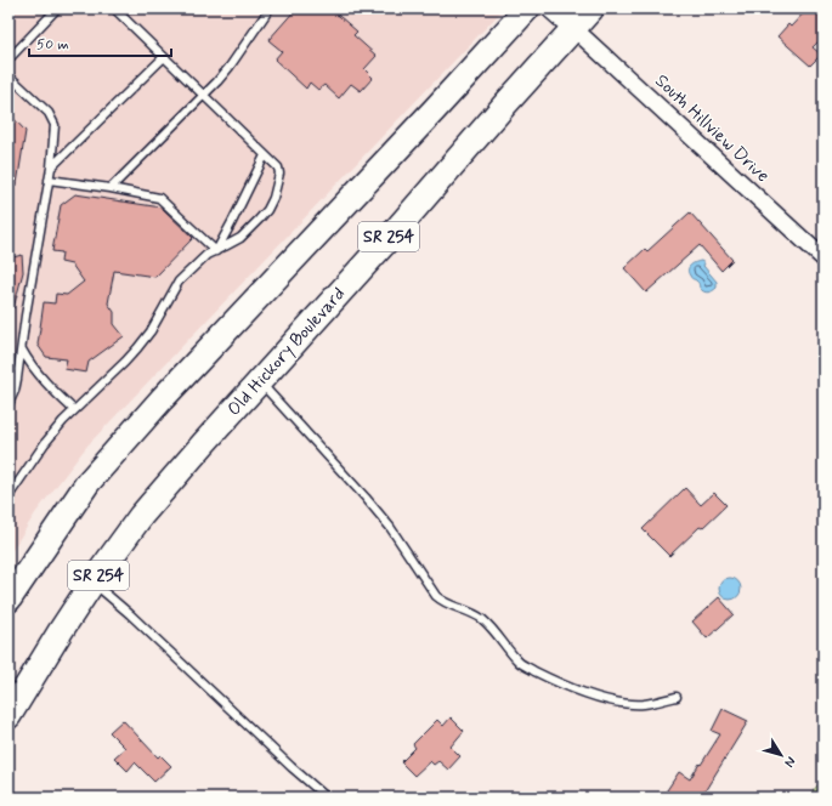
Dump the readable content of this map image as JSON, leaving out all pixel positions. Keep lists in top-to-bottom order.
{
  "streets": {
    "main road": ["SR 254", "Old Hickory Boulevard"],
    "street": ["South Hillview Drive"]
  },
  "crossings": [
    ["South Hillview Drive", "Old Hickory Boulevard"]
  ],
  "scale_bar": "50 m",
  "north": "bottom right"
}
